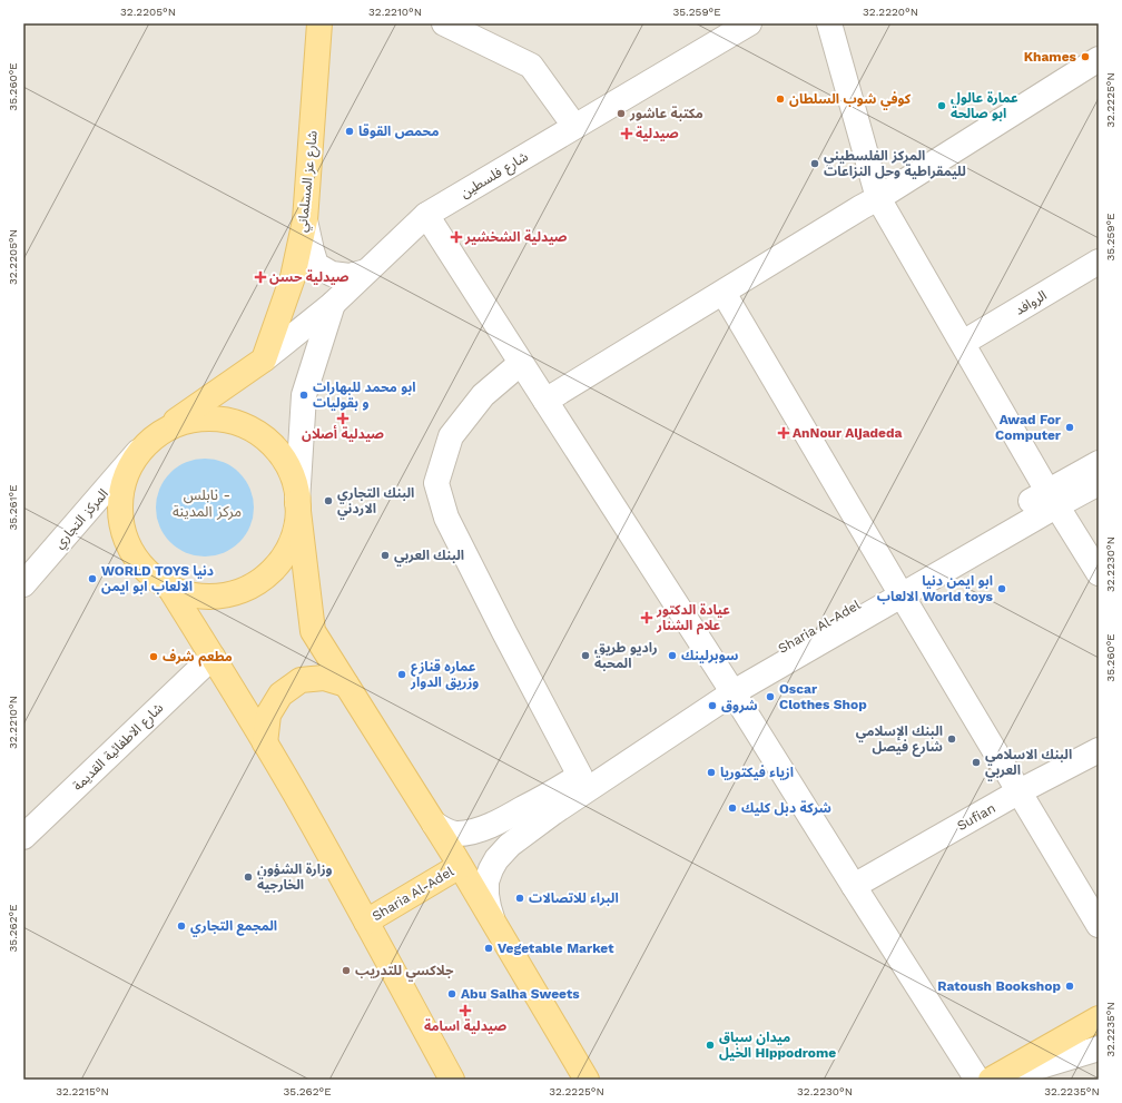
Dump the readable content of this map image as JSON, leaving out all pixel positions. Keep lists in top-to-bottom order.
{
  "streets": {
    "main road": ["شارع عز المسلماني", "Sharia Al-Adel"],
    "street": [
      "شارع فلسطين",
      "الروافد",
      "المركز التجاري",
      "شارع الاطفائية القديمة",
      "Sufian"
    ]
  },
  "crossings": [
    ["شارع فلسطين", "شارع عز المسلماني"]
  ],
  "districts": ["نابلس - مركز المدينة"],
  "places": {
    "other": [
      "Khames",
      "كوفي شوب السلطان",
      "عمارة عالول ابو صالحة",
      "مكتبة عاشور",
      "محمص القوقا",
      "المركز الفلسطيني لليمقراطية وحل النزاعات",
      "ابو محمد للبهارات و بقوليات",
      "Awad For Computer",
      "البنك التجاري الاردني",
      "البنك العربي",
      "WORLD TOYS دنيا الالعاب ابو ايمن",
      "ابو ايمن دنيا الالعاب World toys",
      "راديو طريق المحبة",
      "سوبرلينك",
      "مطعم شرف",
      "عماره قنازع وزريق الدوار",
      "Oscar Clothes Shop",
      "شروق",
      "البنك الإسلامي شارع فيصل",
      "البنك الاسلامي العربي",
      "ازياء فيكتوريا",
      "شركة دبل كليك",
      "وزارة الشؤون الخارجية",
      "البراء للاتصالات",
      "المجمع التجاري",
      "Vegetable Market",
      "جلاكسي للتدريب",
      "Ratoush Bookshop",
      "Abu Salha Sweets",
      "ميدان سباق الخيل Hippodrome"
    ],
    "health": [
      "صيدلية",
      "صيدلية الشخشير",
      "صيدلية حسن",
      "صيدلية أصلان",
      "AnNour Aljadeda",
      "عيادة الدكتور علام الشنار",
      "صيدلية اسامة"
    ]
  },
  "coordinates": [
    "32.2205°N",
    "32.2210°N",
    "35.259°E",
    "32.2220°N",
    "35.260°E",
    "32.2225°N",
    "35.261°E",
    "32.2230°N",
    "35.262°E",
    "32.2235°N",
    "32.2215°N"
  ]
}
